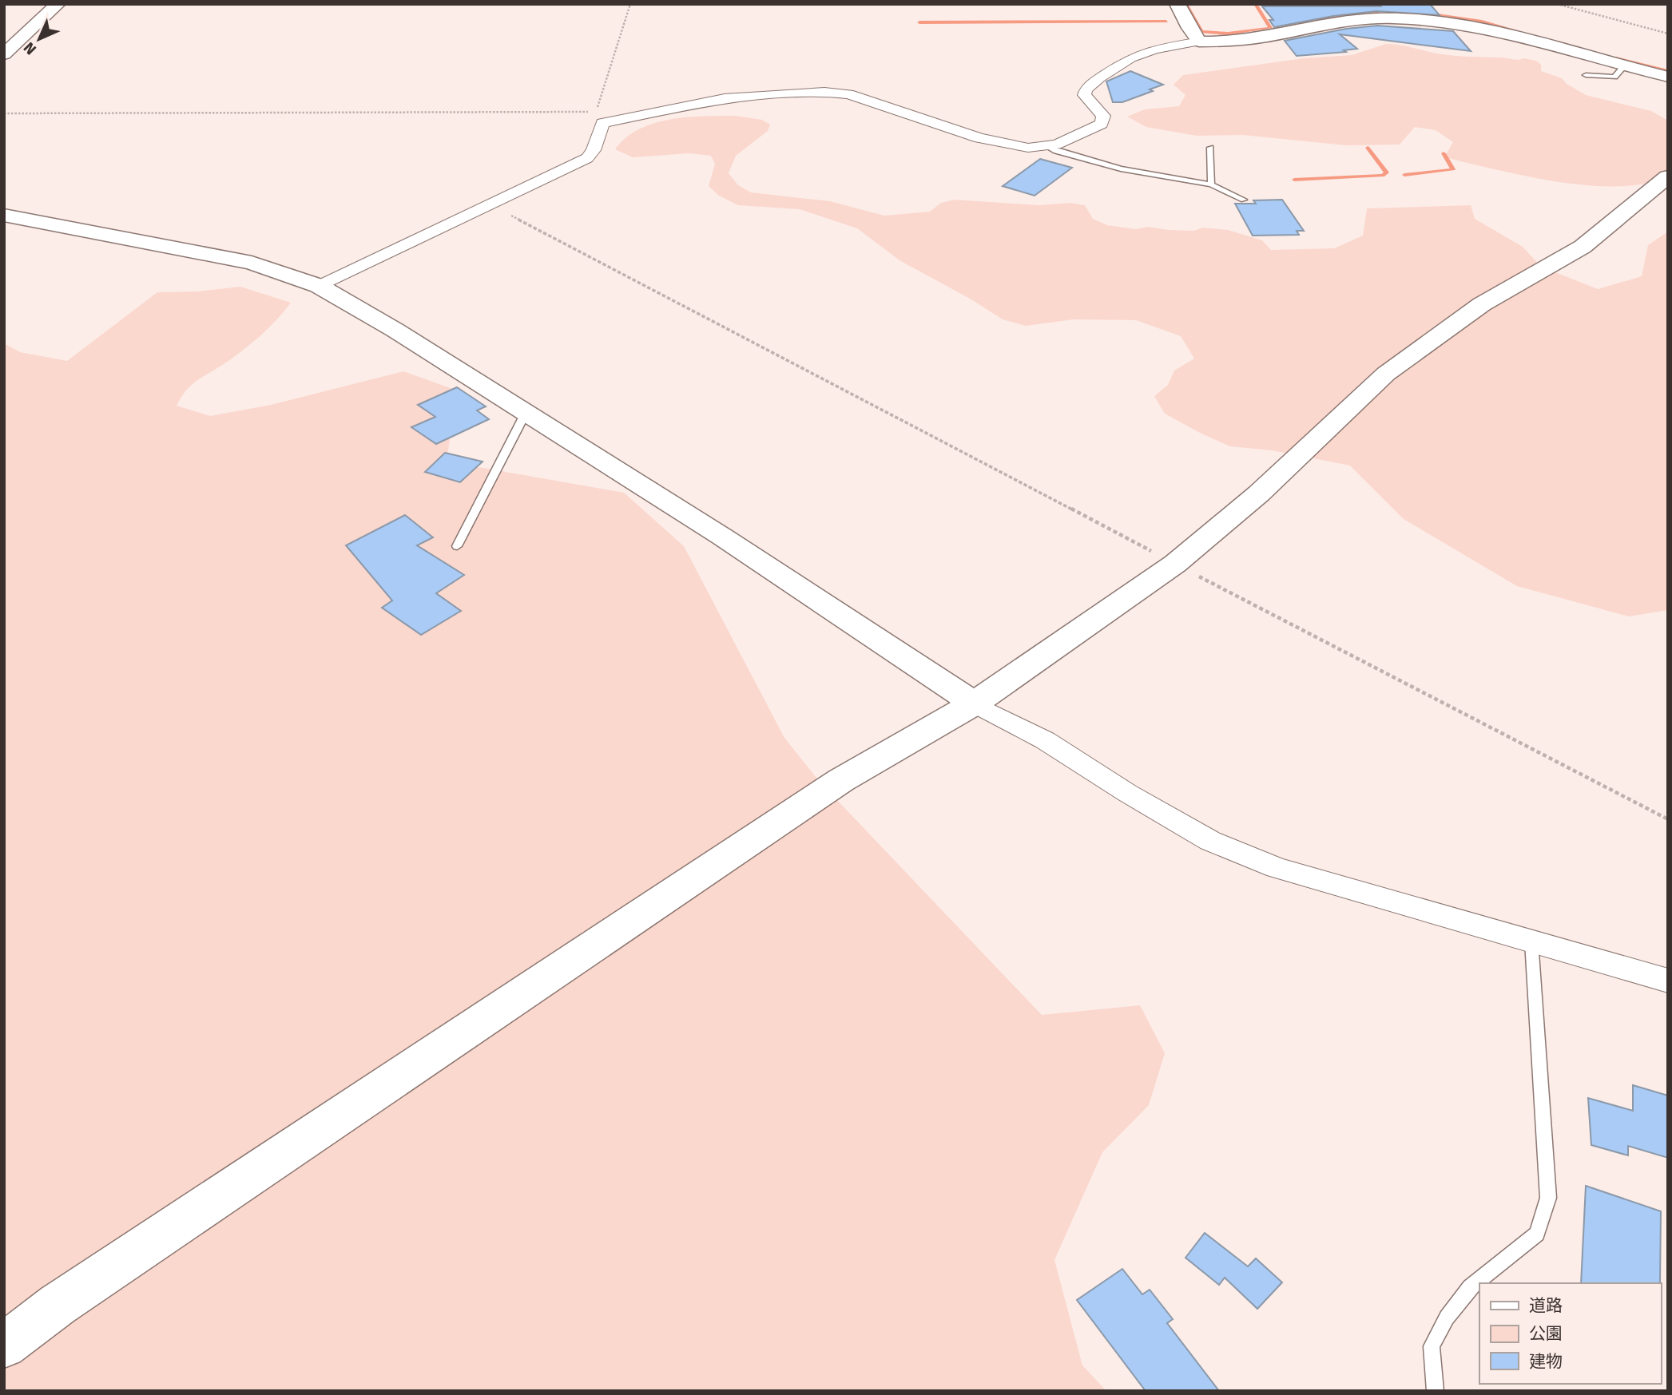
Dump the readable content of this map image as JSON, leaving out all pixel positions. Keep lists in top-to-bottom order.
{
  "legend": ["道路", "公園", "建物"],
  "north": "bottom left"
}
